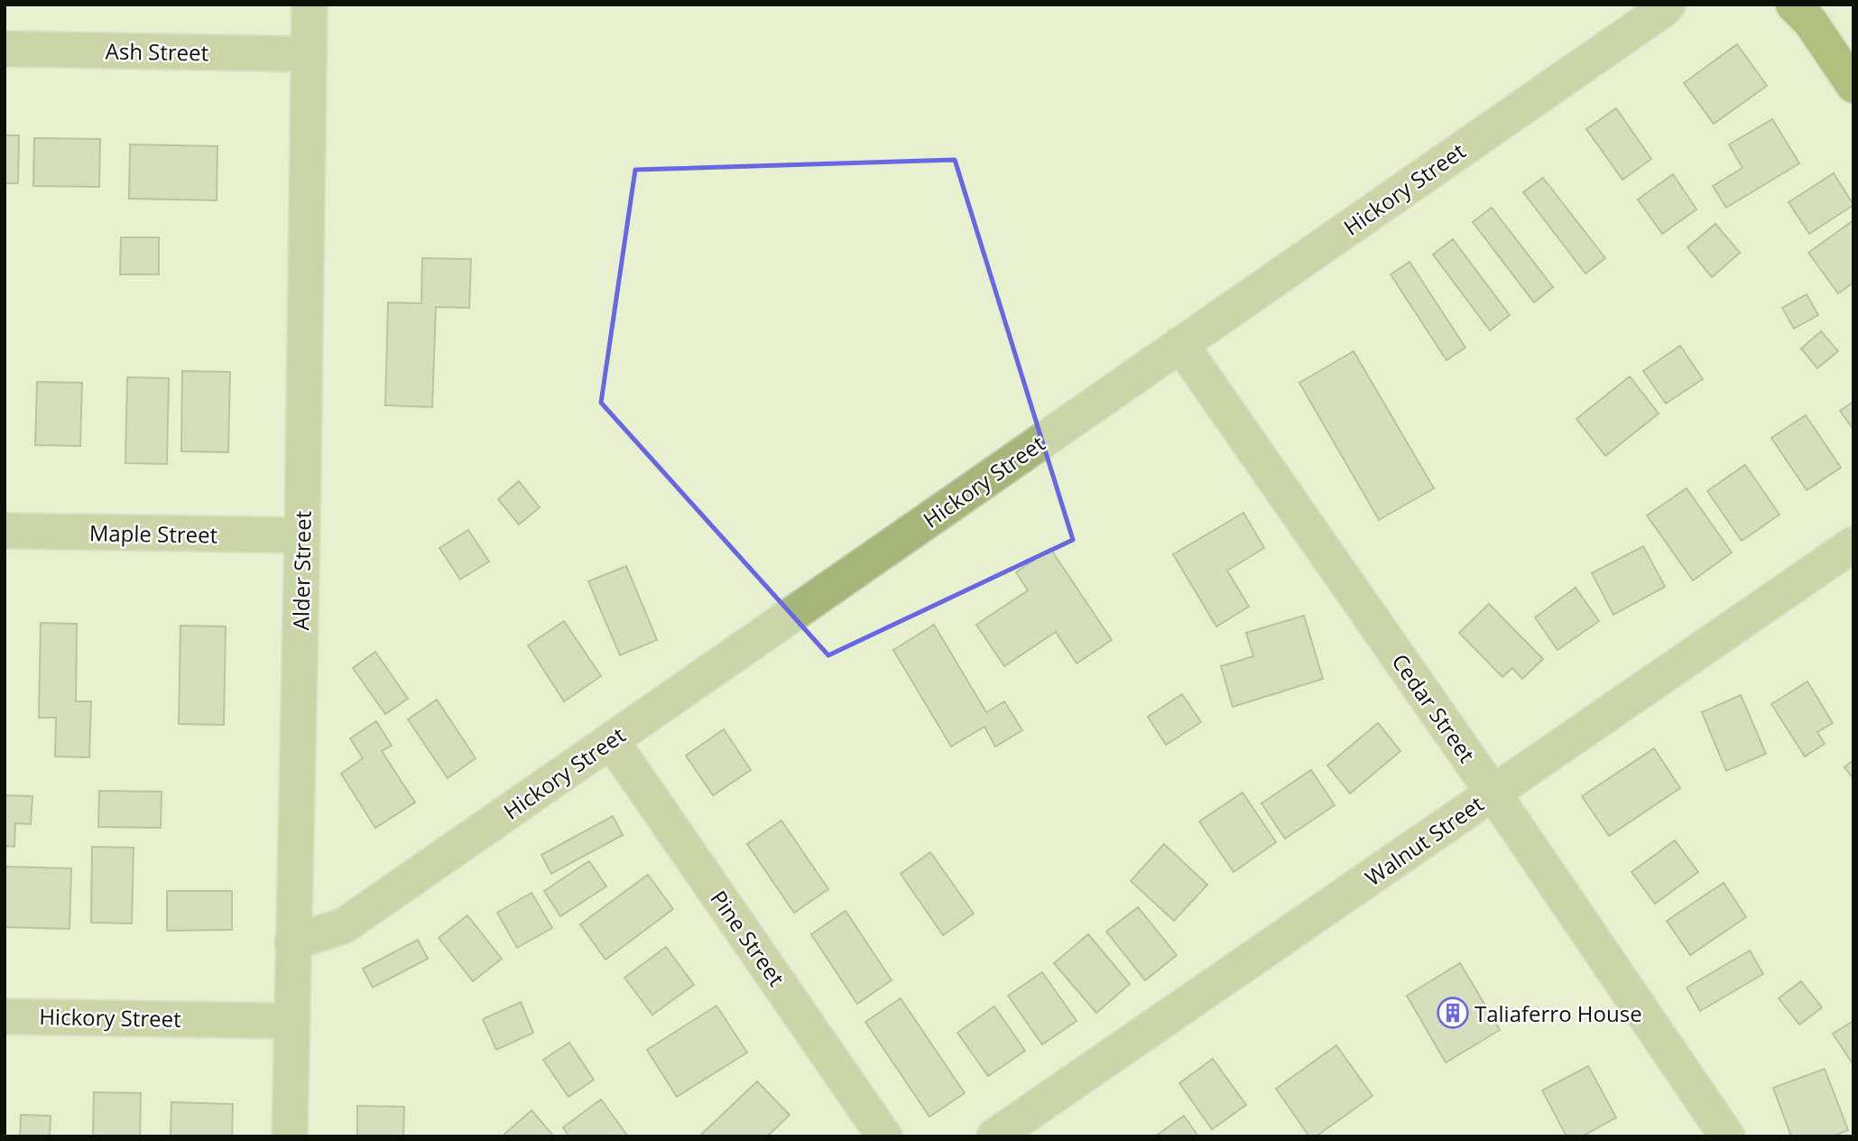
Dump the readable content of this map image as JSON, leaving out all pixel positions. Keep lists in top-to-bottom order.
{
  "streets": {
    "street": [
      "Ash Street",
      "Hickory Street",
      "Maple Street",
      "Alder Street",
      "Cedar Street",
      "Walnut Street",
      "Pine Street"
    ]
  },
  "crossings": [
    ["Ash Street", "Alder Street"],
    ["Hickory Street", "Alder Street"],
    ["Hickory Street", "Cedar Street"],
    ["Hickory Street", "Pine Street"],
    ["Maple Street", "Alder Street"],
    ["Cedar Street", "Walnut Street"]
  ],
  "places": {
    "building": ["Taliaferro House"]
  }
}
